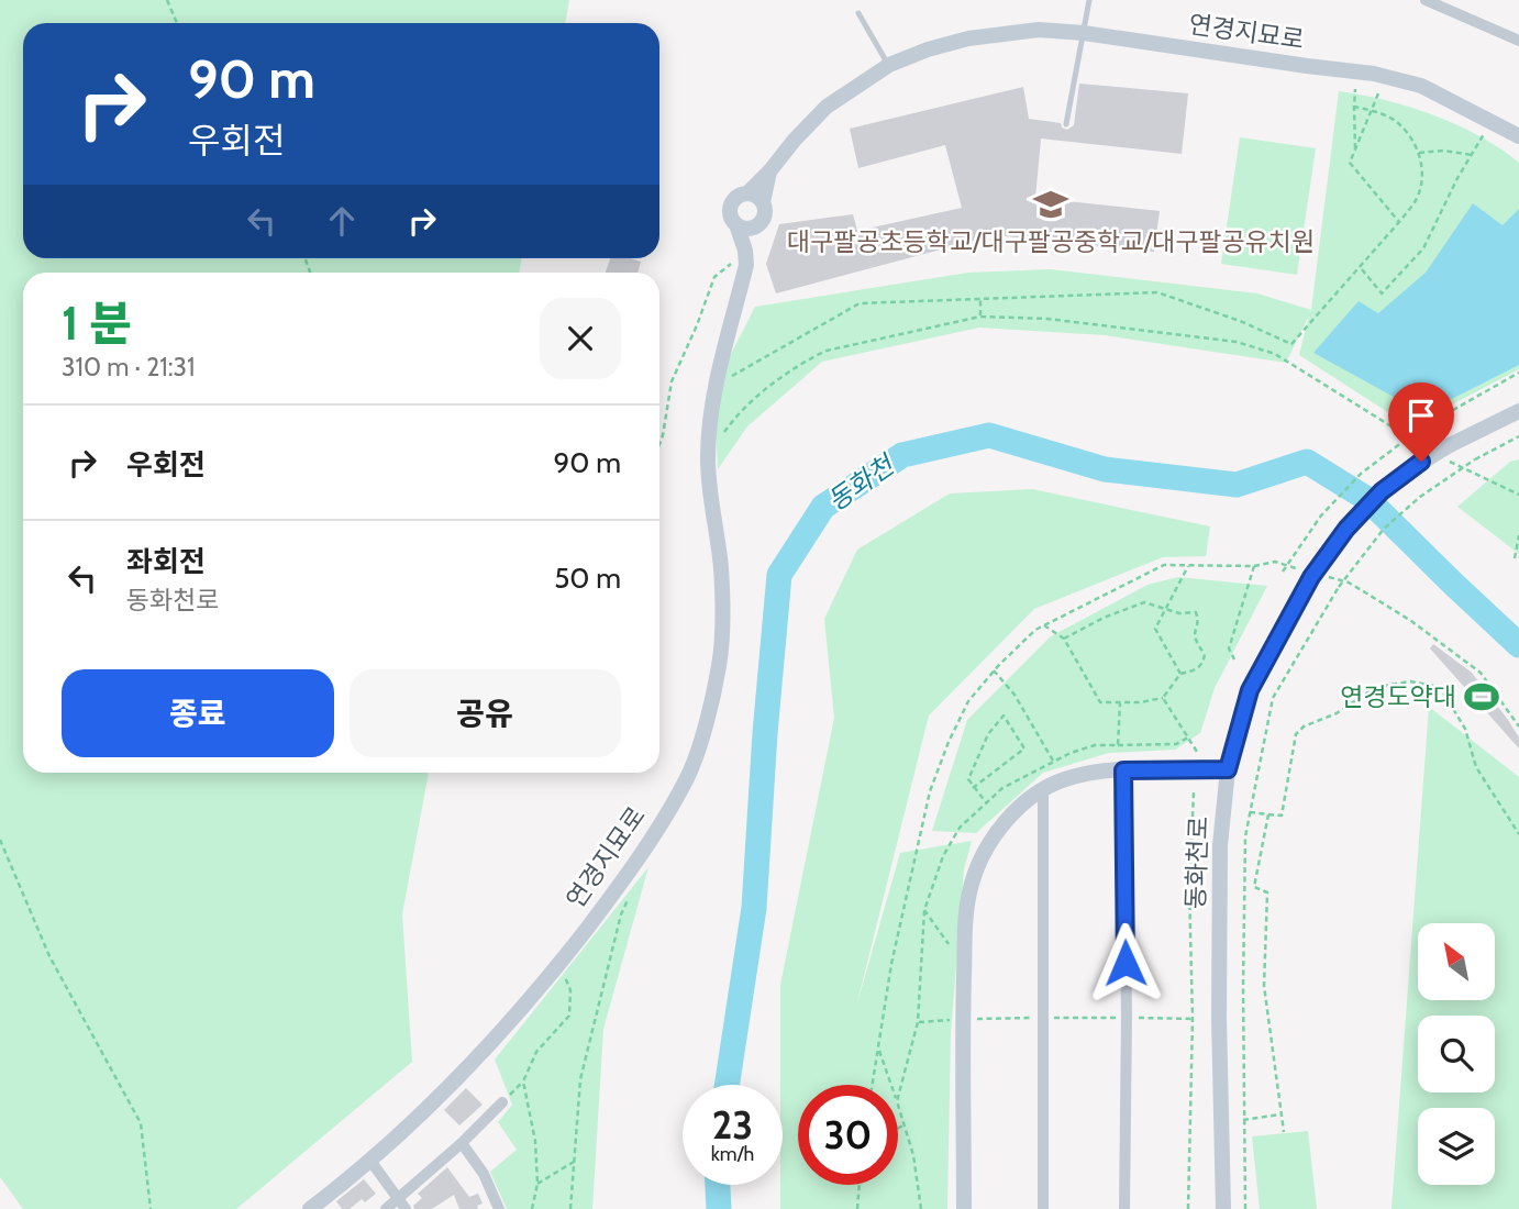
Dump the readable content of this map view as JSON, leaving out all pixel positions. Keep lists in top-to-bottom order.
{
  "streets": {
    "street": ["연경지묘로", "동화천로"]
  },
  "water": ["동화천"],
  "places": {
    "school or university": ["대구팔공초등학교/대구팔공중학교/대구팔공유치원"],
    "sports": ["연경도약대"]
  },
  "north": "top left",
  "page": {
    "turn": ["90 m", "우회전"],
    "heading": ["1 분", "310 m · 21:31"],
    "list": [
      {
        "name": "우회전",
        "value": "90 m"
      },
      {
        "name": "좌회전",
        "note": "동화천로",
        "value": "50 m"
      }
    ],
    "buttons": ["종료", "공유"],
    "speed": "23 km/h",
    "limit": "30"
  }
}
